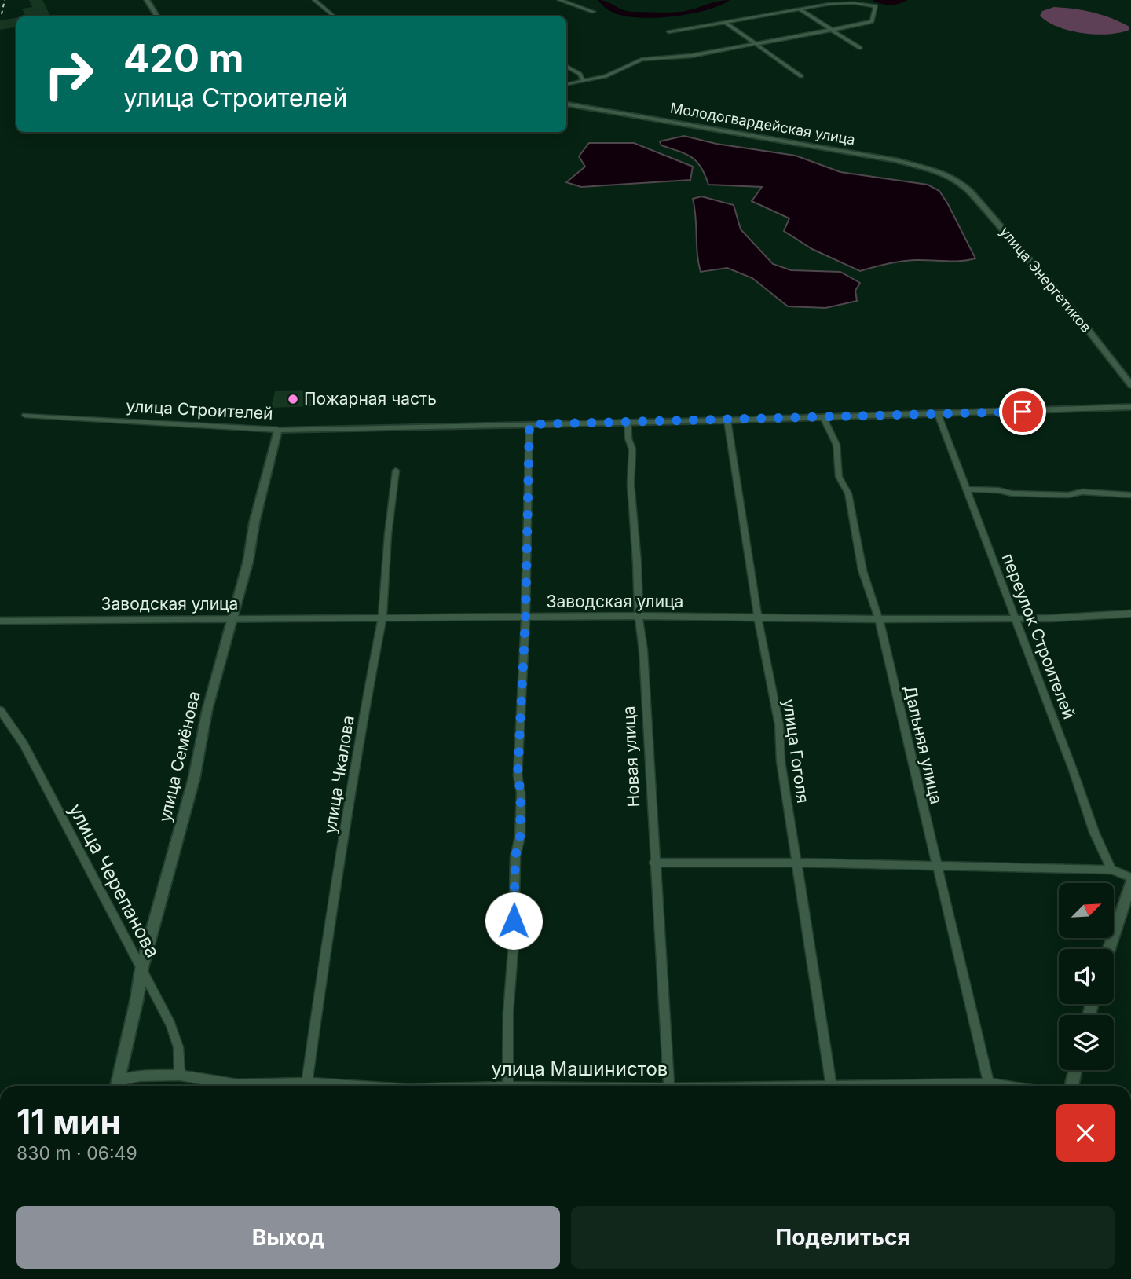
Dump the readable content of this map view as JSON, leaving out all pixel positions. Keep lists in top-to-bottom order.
{
  "streets": {
    "street": [
      "Молодогвардейская улица",
      "улица Энергетиков",
      "улица Строителей",
      "Заводская улица",
      "переулок Строителей",
      "Дальняя улица",
      "улица Гоголя",
      "улица Семёнова",
      "Новая улица",
      "улица Чкалова",
      "улица Черепанова",
      "улица Машинистов"
    ]
  },
  "crossings": [
    ["Молодогвардейская улица", "улица Энергетиков"],
    ["улица Строителей", "переулок Строителей"],
    ["улица Строителей", "Дальняя улица"],
    ["улица Строителей", "улица Гоголя"],
    ["улица Строителей", "улица Семёнова"],
    ["улица Строителей", "Новая улица"],
    ["Заводская улица", "переулок Строителей"],
    ["Заводская улица", "Дальняя улица"],
    ["Заводская улица", "улица Гоголя"],
    ["Заводская улица", "улица Семёнова"],
    ["Заводская улица", "Новая улица"],
    ["Заводская улица", "улица Чкалова"],
    ["Дальняя улица", "улица Машинистов"],
    ["улица Гоголя", "улица Машинистов"],
    ["улица Семёнова", "улица Черепанова"],
    ["улица Семёнова", "улица Машинистов"],
    ["улица Чкалова", "улица Машинистов"],
    ["улица Черепанова", "улица Машинистов"]
  ],
  "places": ["Пожарная часть"],
  "north": "top right",
  "page": {
    "turn": ["420 m", "улица Строителей"],
    "heading": ["11 мин", "830 m · 06:49"],
    "buttons": ["Выход", "Поделиться"]
  }
}
